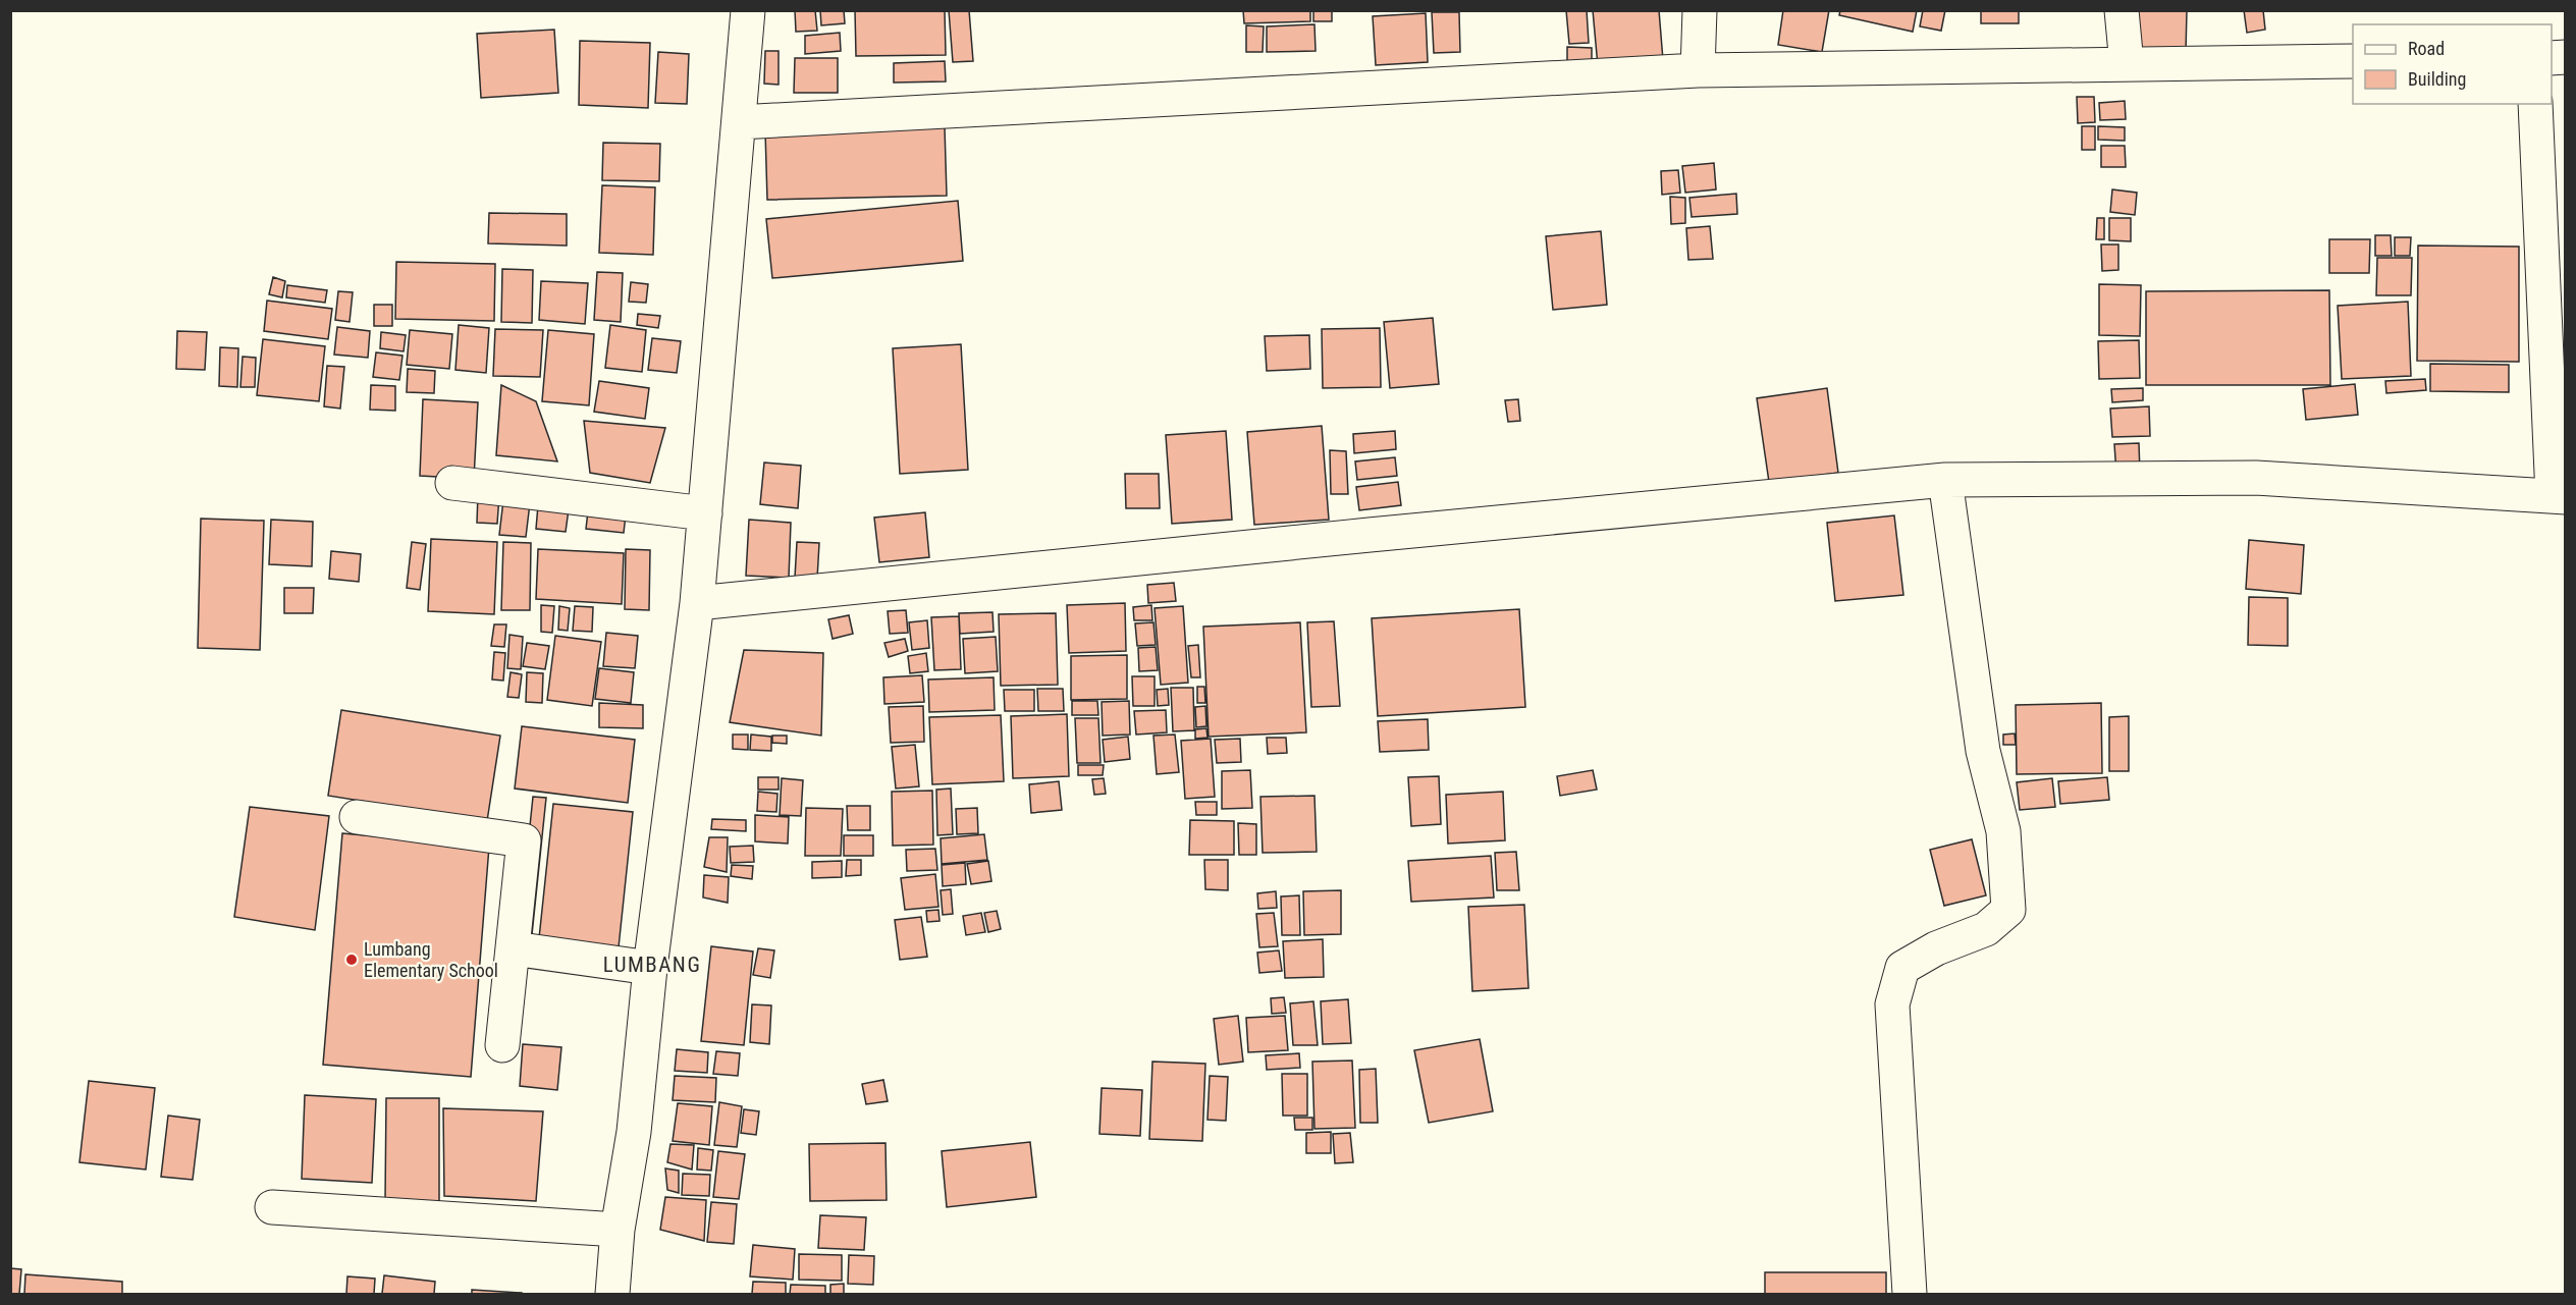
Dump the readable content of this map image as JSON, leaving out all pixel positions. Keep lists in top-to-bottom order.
{
  "districts": ["LUMBANG"],
  "places": ["Lumbang Elementary School"],
  "legend": ["Road", "Building"]
}
